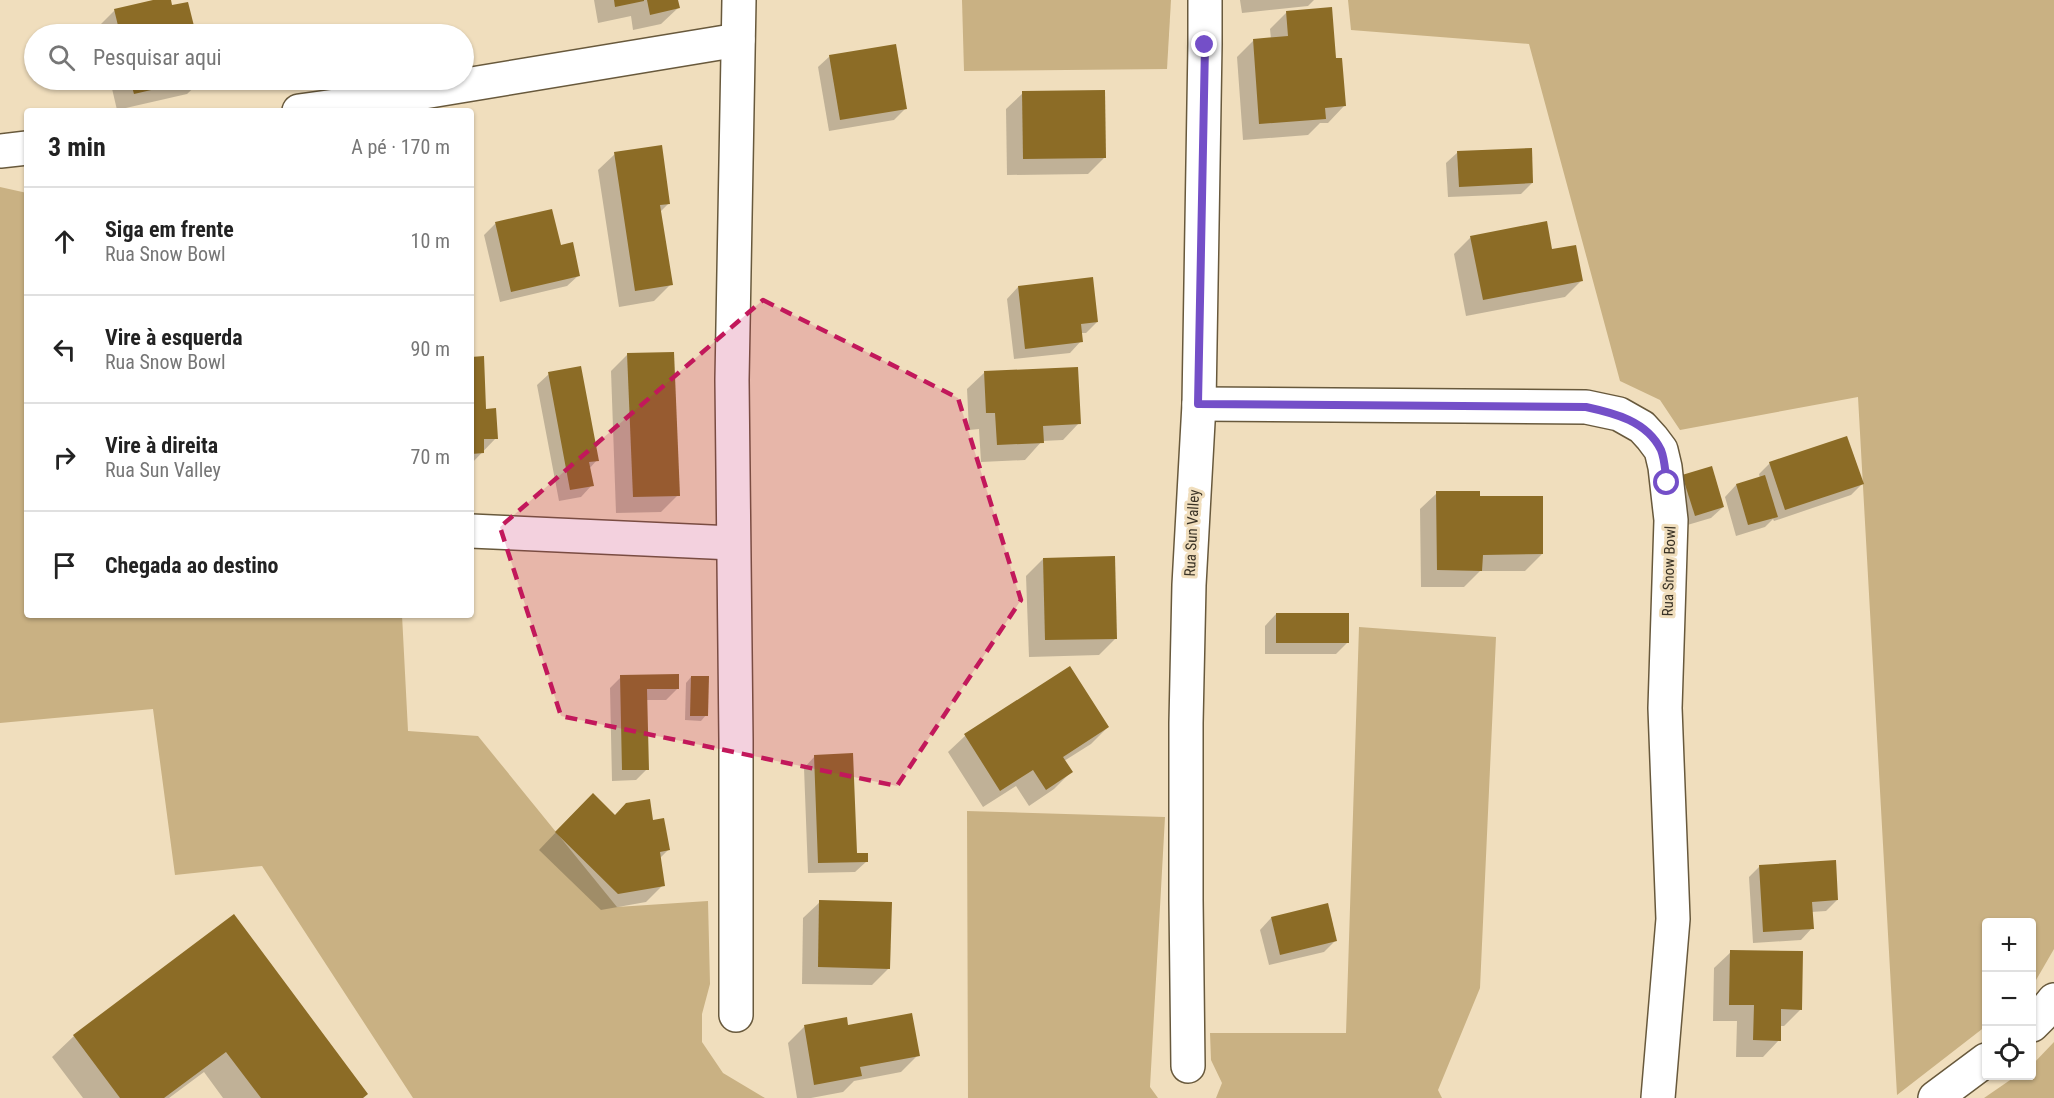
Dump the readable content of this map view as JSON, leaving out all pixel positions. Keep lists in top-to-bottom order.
{
  "streets": {
    "street": ["Rua Sun Valley", "Rua Snow Bowl"]
  },
  "crossings": [
    ["Rua Sun Valley", "Rua Snow Bowl"]
  ],
  "page": {
    "search": "Pesquisar aqui",
    "heading": ["3 min", "A pé · 170 m"],
    "list": [
      ["Siga em frente", "Rua Snow Bowl", "10 m"],
      ["Vire à esquerda", "Rua Snow Bowl", "90 m"],
      ["Vire à direita", "Rua Sun Valley", "70 m"],
      "Chegada ao destino"
    ],
    "map_buttons": ["+", "−"]
  }
}
